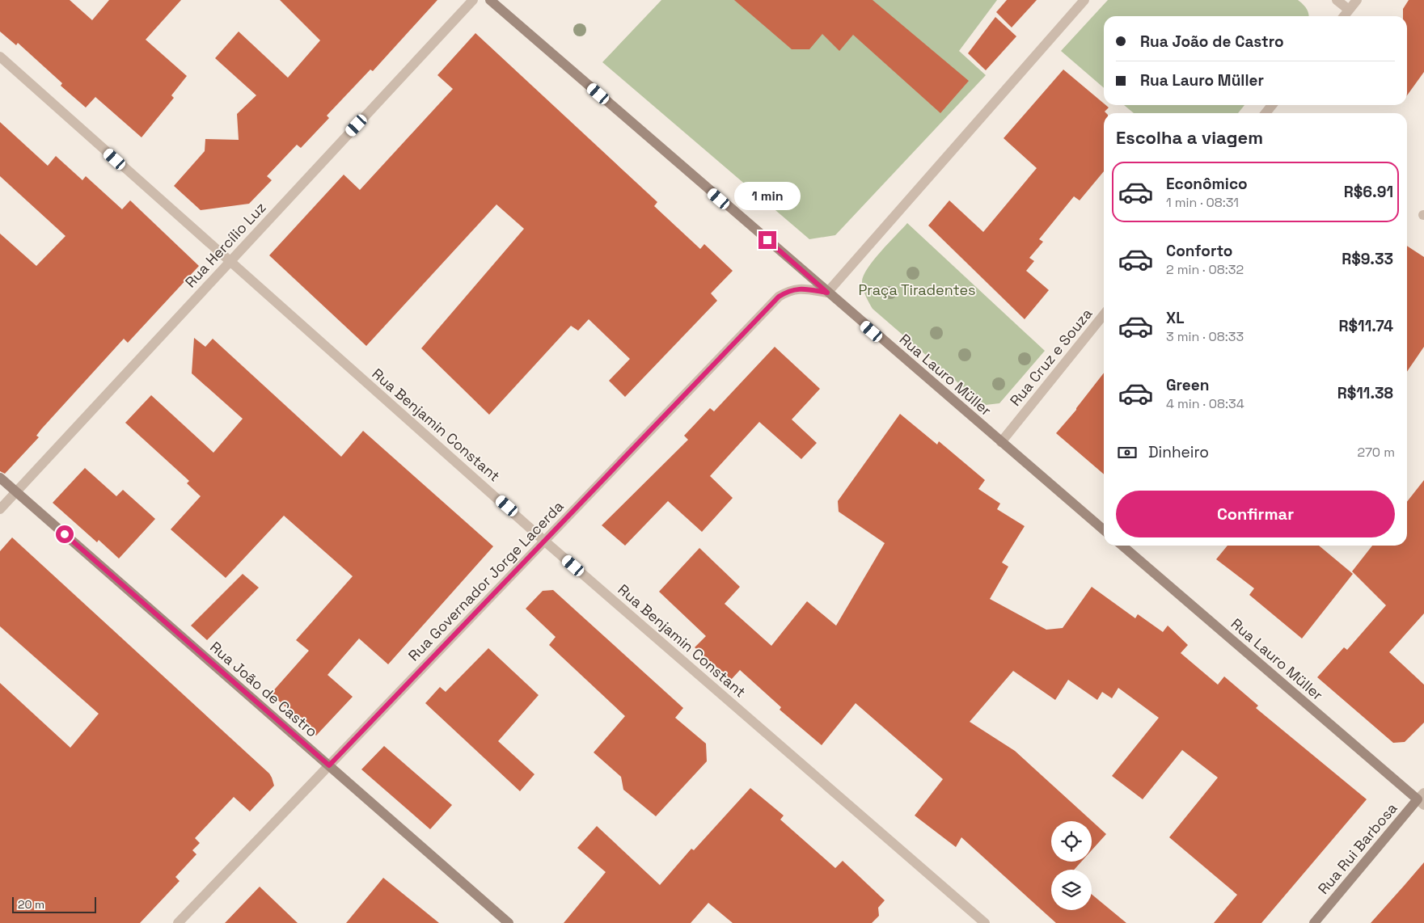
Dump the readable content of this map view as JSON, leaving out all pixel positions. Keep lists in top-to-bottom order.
{
  "streets": {
    "main road": ["Rua Lauro Müller", "Rua João de Castro", "Rua Rui Barbosa"],
    "street": [
      "Rua Hercílio Luz",
      "Rua Cruz e Souza",
      "Rua Benjamin Constant",
      "Rua Governador Jorge Lacerda"
    ]
  },
  "crossings": [
    ["Rua Hercílio Luz", "Rua Benjamin Constant"],
    ["Rua Hercílio Luz", "Rua João de Castro"],
    ["Rua Cruz e Souza", "Rua Lauro Müller"],
    ["Rua Lauro Müller", "Rua Governador Jorge Lacerda"],
    ["Rua Lauro Müller", "Rua Rui Barbosa"],
    ["Rua Benjamin Constant", "Rua Governador Jorge Lacerda"],
    ["Rua Governador Jorge Lacerda", "Rua João de Castro"]
  ],
  "parks": ["Praça Tiradentes"],
  "scale_bar": "20 m",
  "page": {
    "banner": ["Rua João de Castro", "Rua Lauro Müller"],
    "heading": "Escolha a viagem",
    "list": [
      {
        "name": "Econômico",
        "note": "1 min · 08:31",
        "value": "R$6.91"
      },
      {
        "name": "Conforto",
        "note": "2 min · 08:32",
        "value": "R$9.33"
      },
      {
        "name": "XL",
        "note": "3 min · 08:33",
        "value": "R$11.74"
      },
      {
        "name": "Green",
        "note": "4 min · 08:34",
        "value": "R$11.38"
      }
    ],
    "bubble": "1 min",
    "pay": ["Dinheiro", "270 m"],
    "buttons": "Confirmar",
    "scale": "20 m"
  }
}
